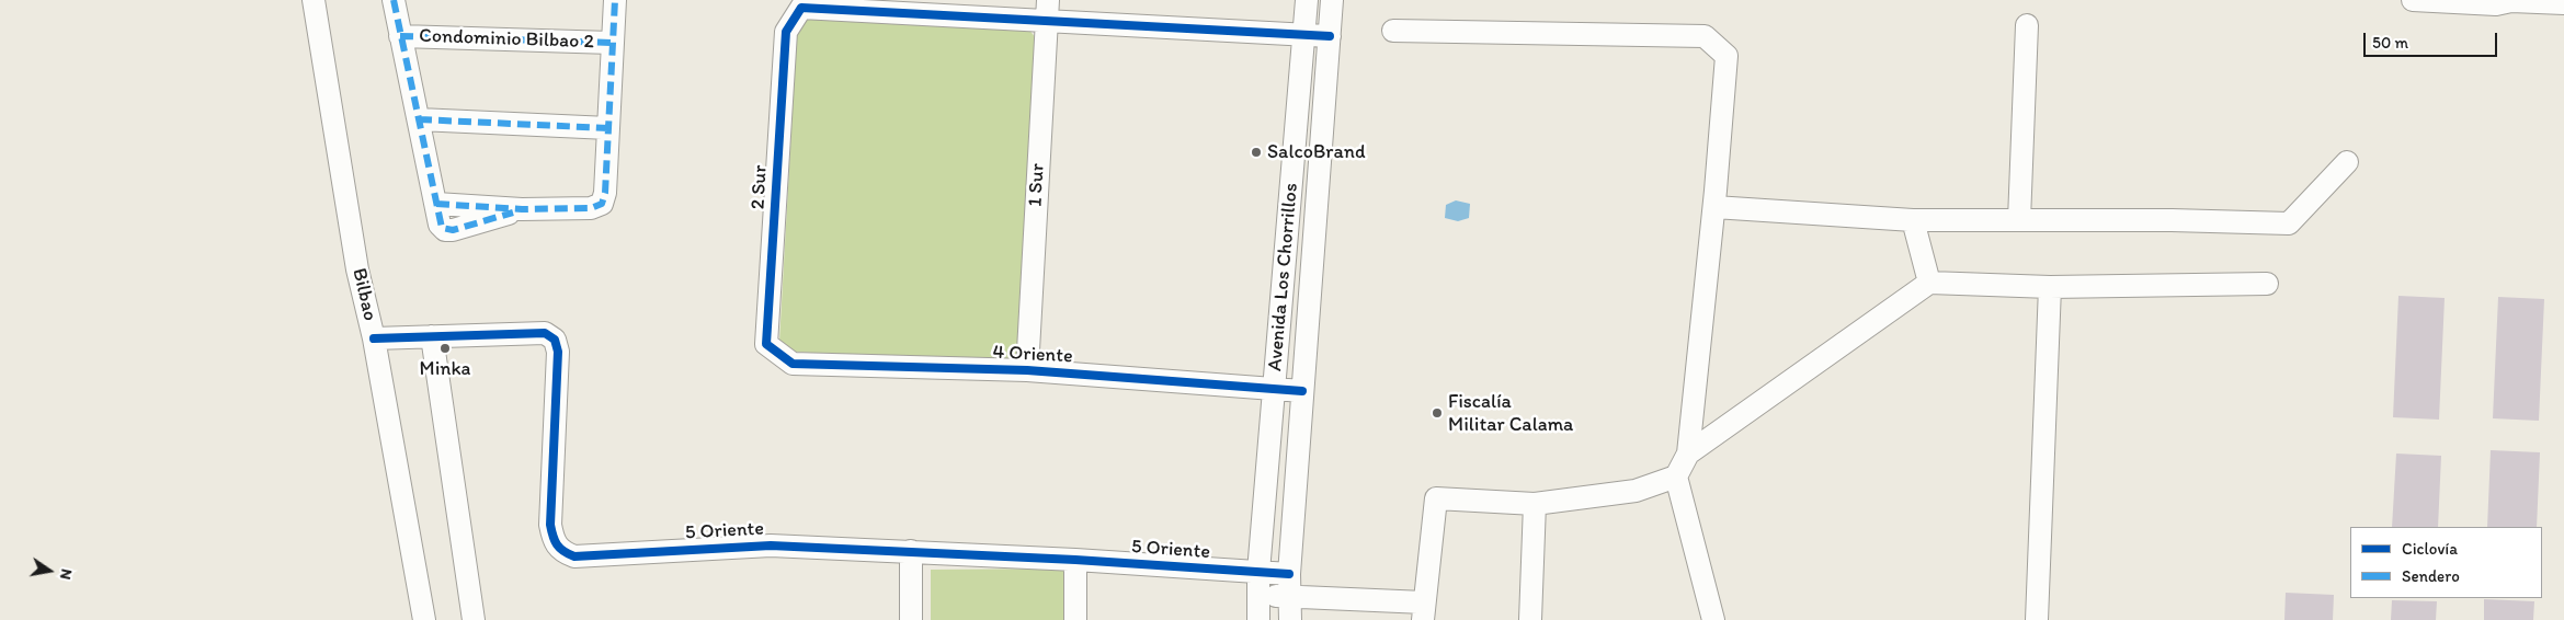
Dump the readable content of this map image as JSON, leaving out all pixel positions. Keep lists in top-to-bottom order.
{
  "streets": {
    "street": [
      "Condominio Bilbao 2",
      "1 Sur",
      "2 Sur",
      "Avenida Los Chorrillos",
      "Bilbao",
      "4 Oriente",
      "5 Oriente"
    ]
  },
  "crossings": [
    ["1 Sur", "2 Sur"],
    ["1 Sur", "4 Oriente"],
    ["2 Sur", "4 Oriente"],
    ["Avenida Los Chorrillos", "4 Oriente"],
    ["Avenida Los Chorrillos", "5 Oriente"],
    ["Bilbao", "5 Oriente"]
  ],
  "places": ["SalcoBrand", "Minka", "Fiscalía Militar Calama"],
  "legend": ["Ciclovía", "Sendero"],
  "scale_bar": "50 m",
  "north": "right"
}
